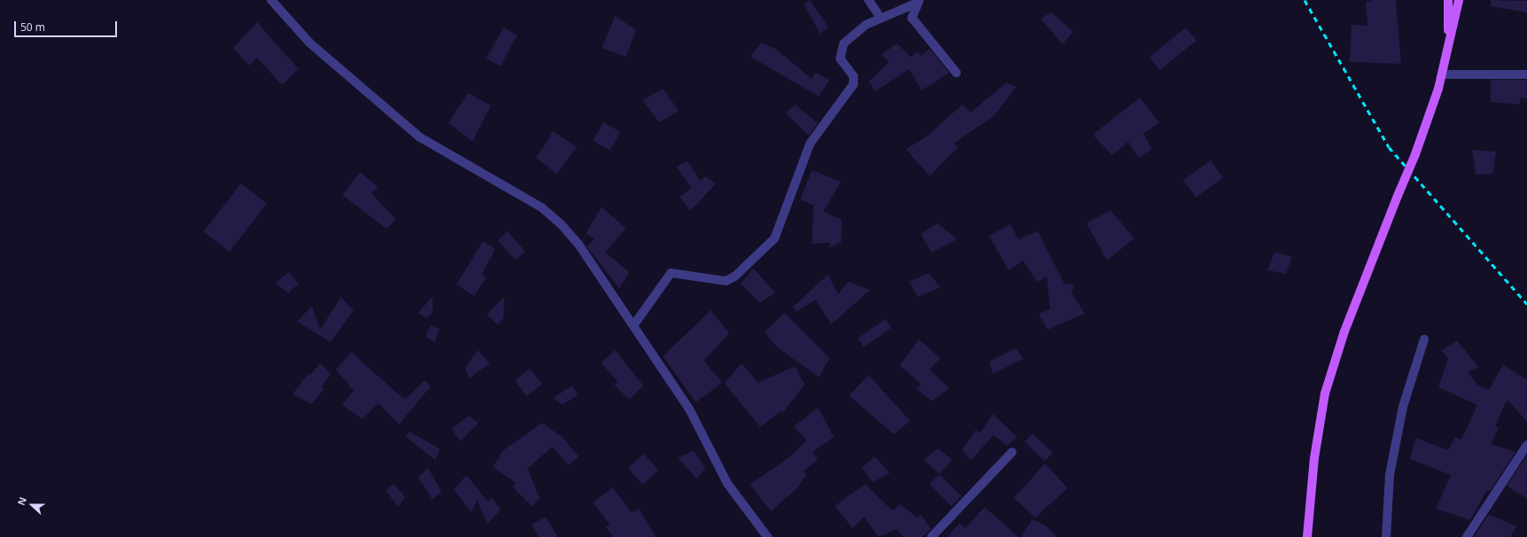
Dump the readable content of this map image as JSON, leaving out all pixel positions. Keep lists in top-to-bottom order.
{
  "scale_bar": "50 m",
  "north": "left"
}
